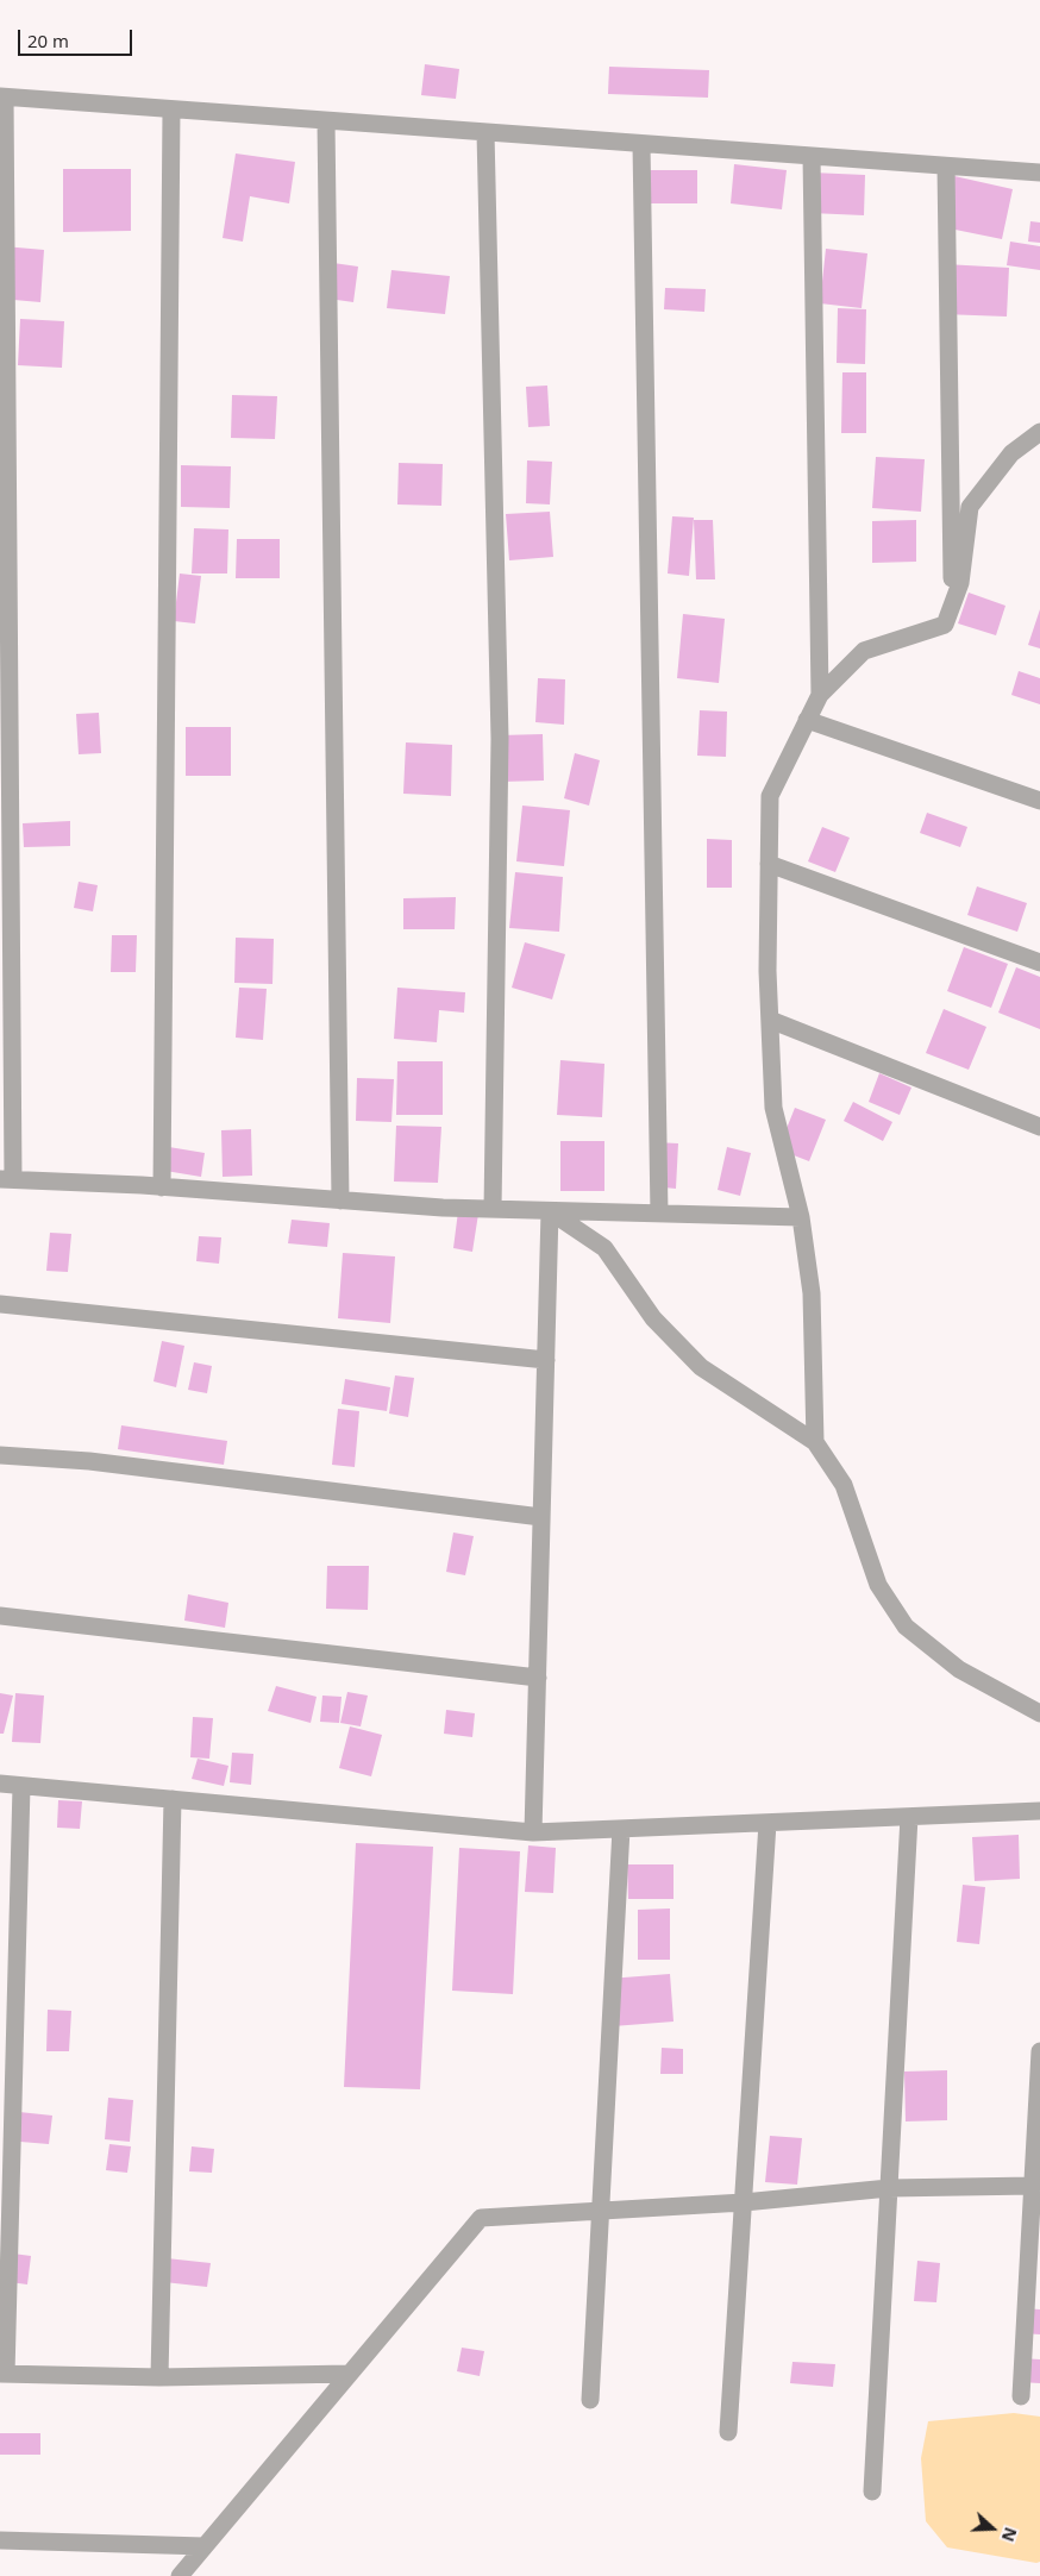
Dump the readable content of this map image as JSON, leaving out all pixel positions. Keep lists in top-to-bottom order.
{
  "scale_bar": "20 m",
  "north": "right"
}
